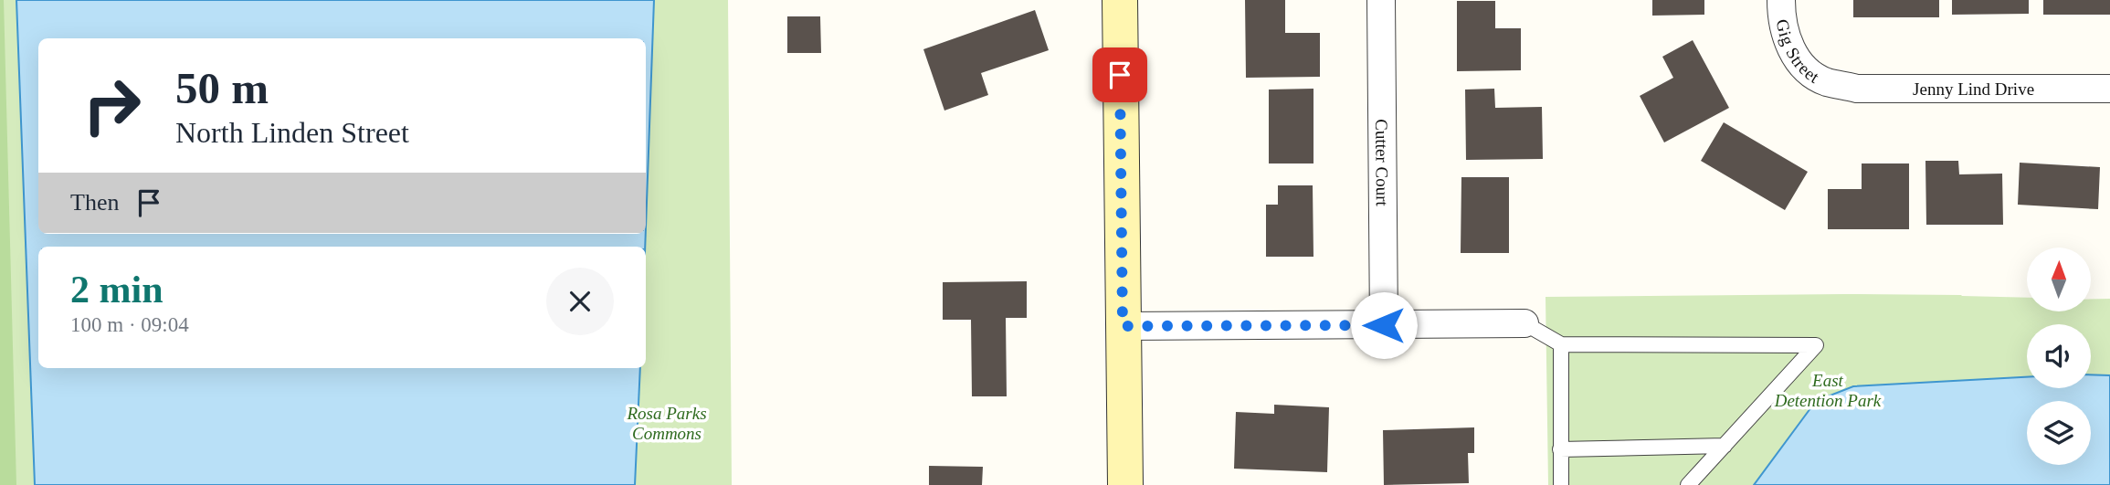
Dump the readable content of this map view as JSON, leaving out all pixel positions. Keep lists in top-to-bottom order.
{
  "streets": {
    "street": ["Gig Street", "Jenny Lind Drive", "Cutter Court"]
  },
  "crossings": [
    ["Gig Street", "Jenny Lind Drive"]
  ],
  "parks": ["East Detention Park", "Rosa Parks Commons"],
  "north": "top",
  "page": {
    "turn": ["50 m", "North Linden Street"],
    "then": "Then",
    "heading": ["2 min", "100 m · 09:04"]
  }
}
